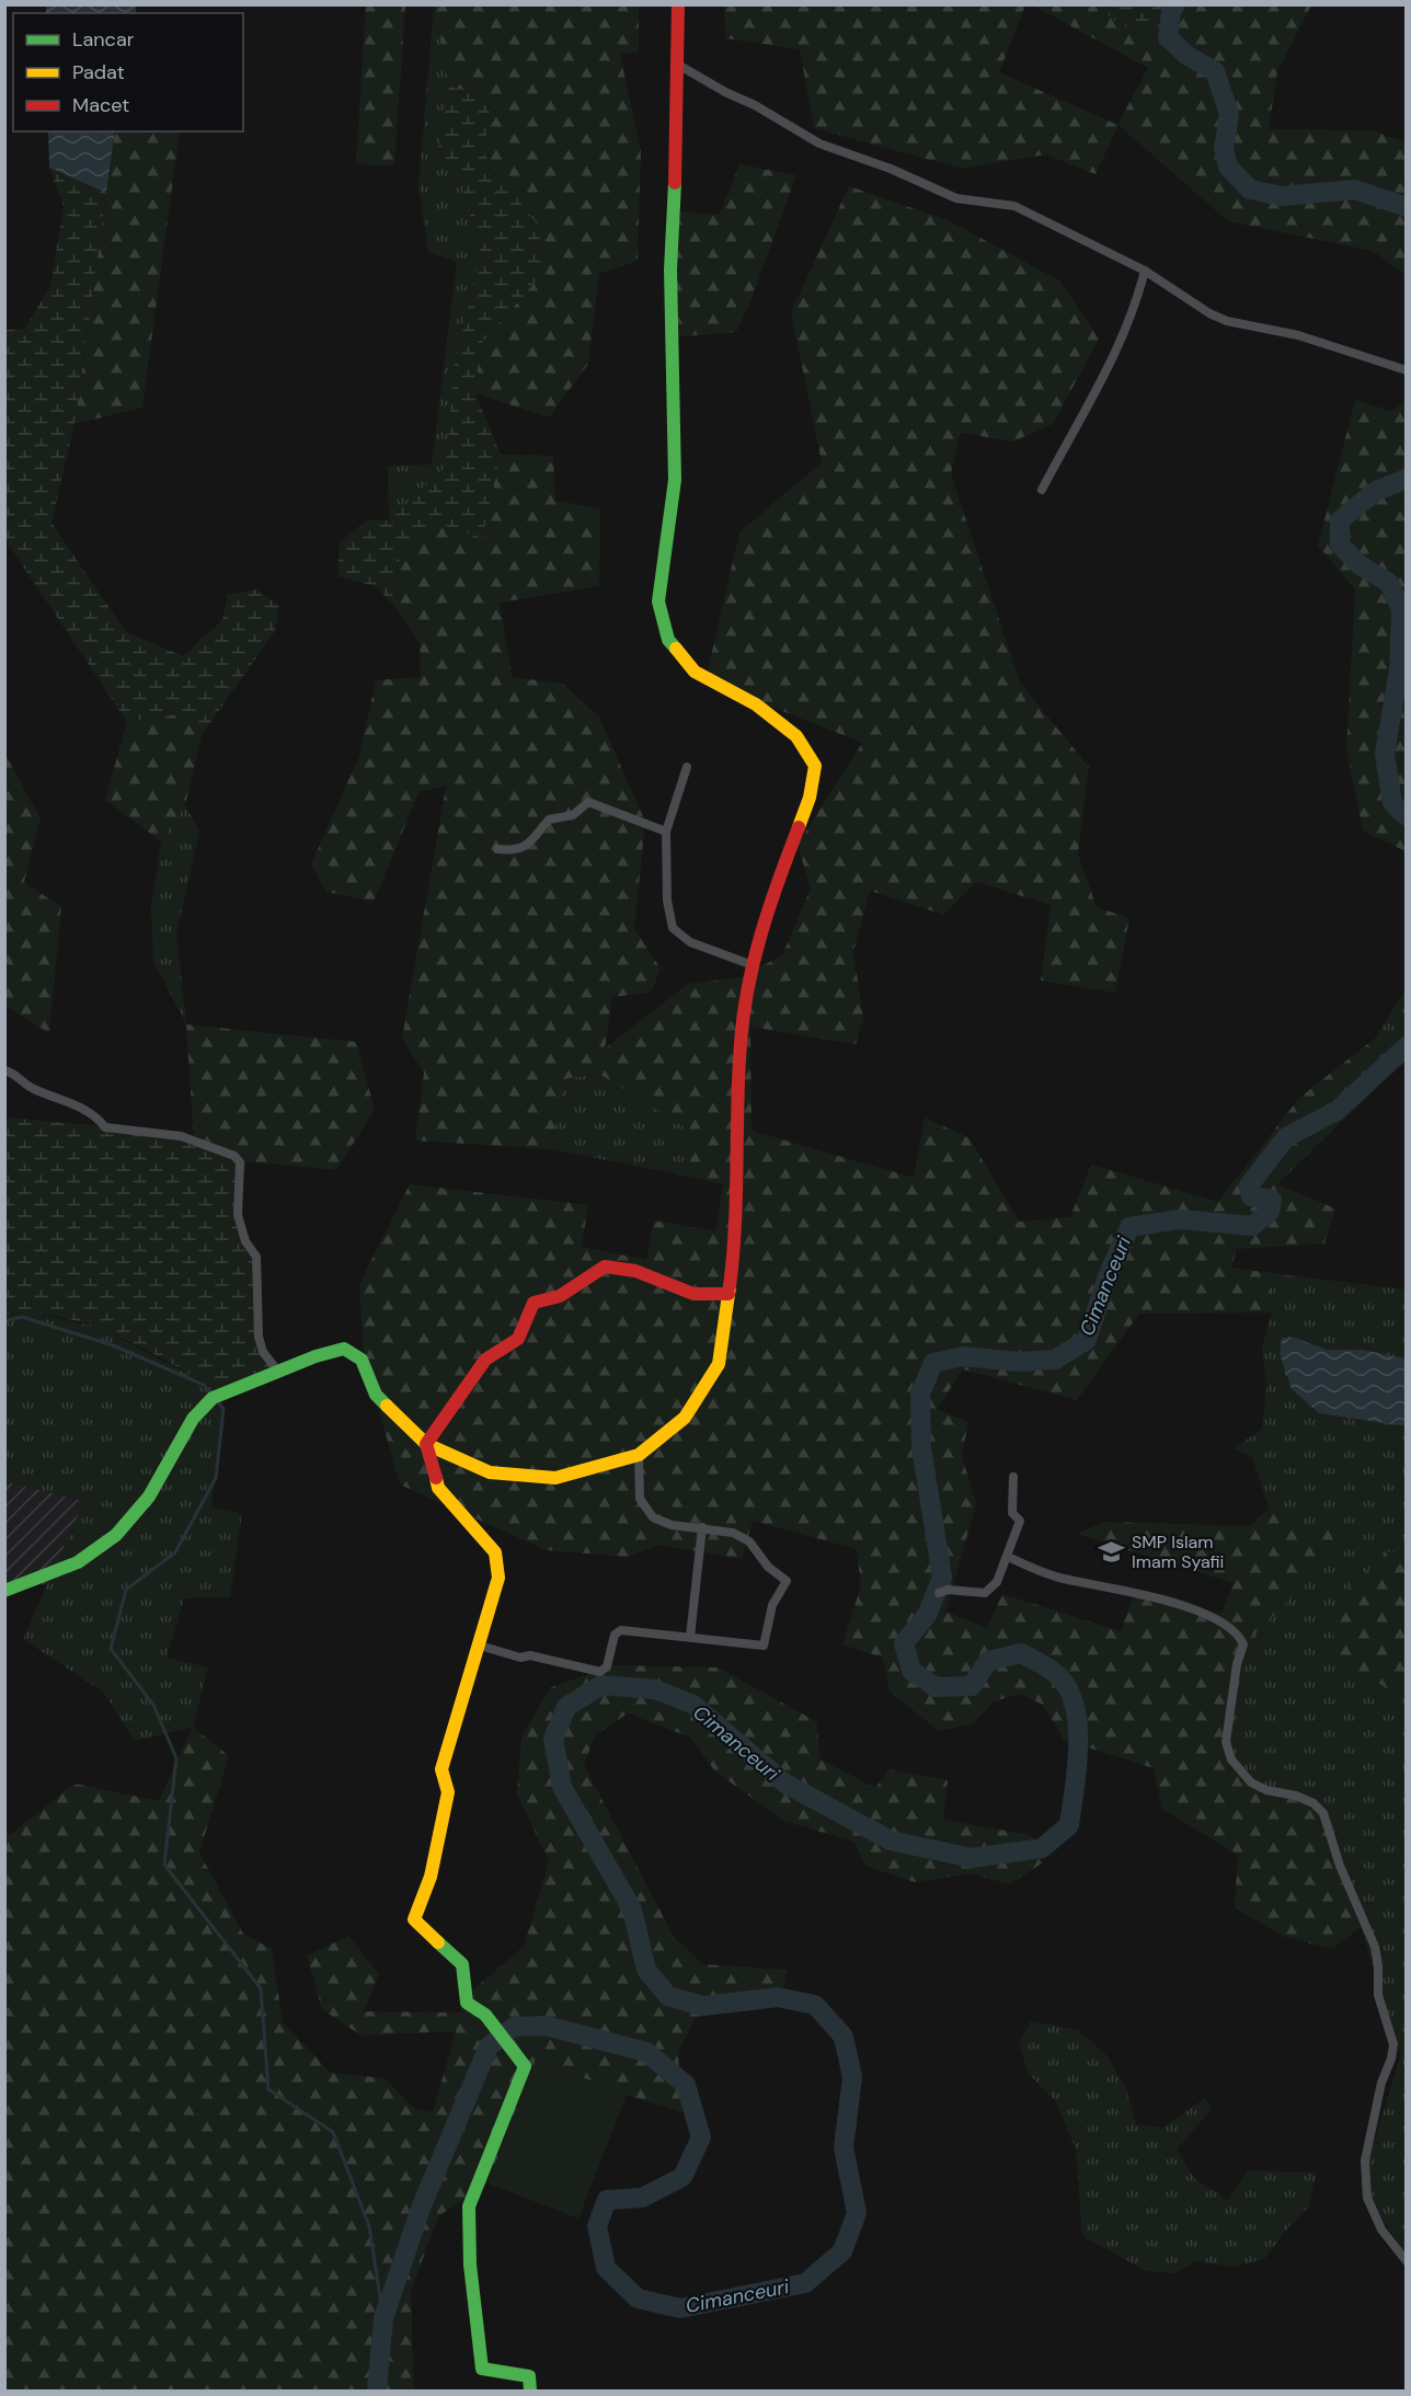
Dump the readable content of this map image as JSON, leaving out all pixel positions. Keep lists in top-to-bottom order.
{
  "water": ["Cimanceuri"],
  "places": {
    "school or university": ["SMP Islam Imam Syafii"]
  },
  "legend": ["Lancar", "Padat", "Macet"]
}
